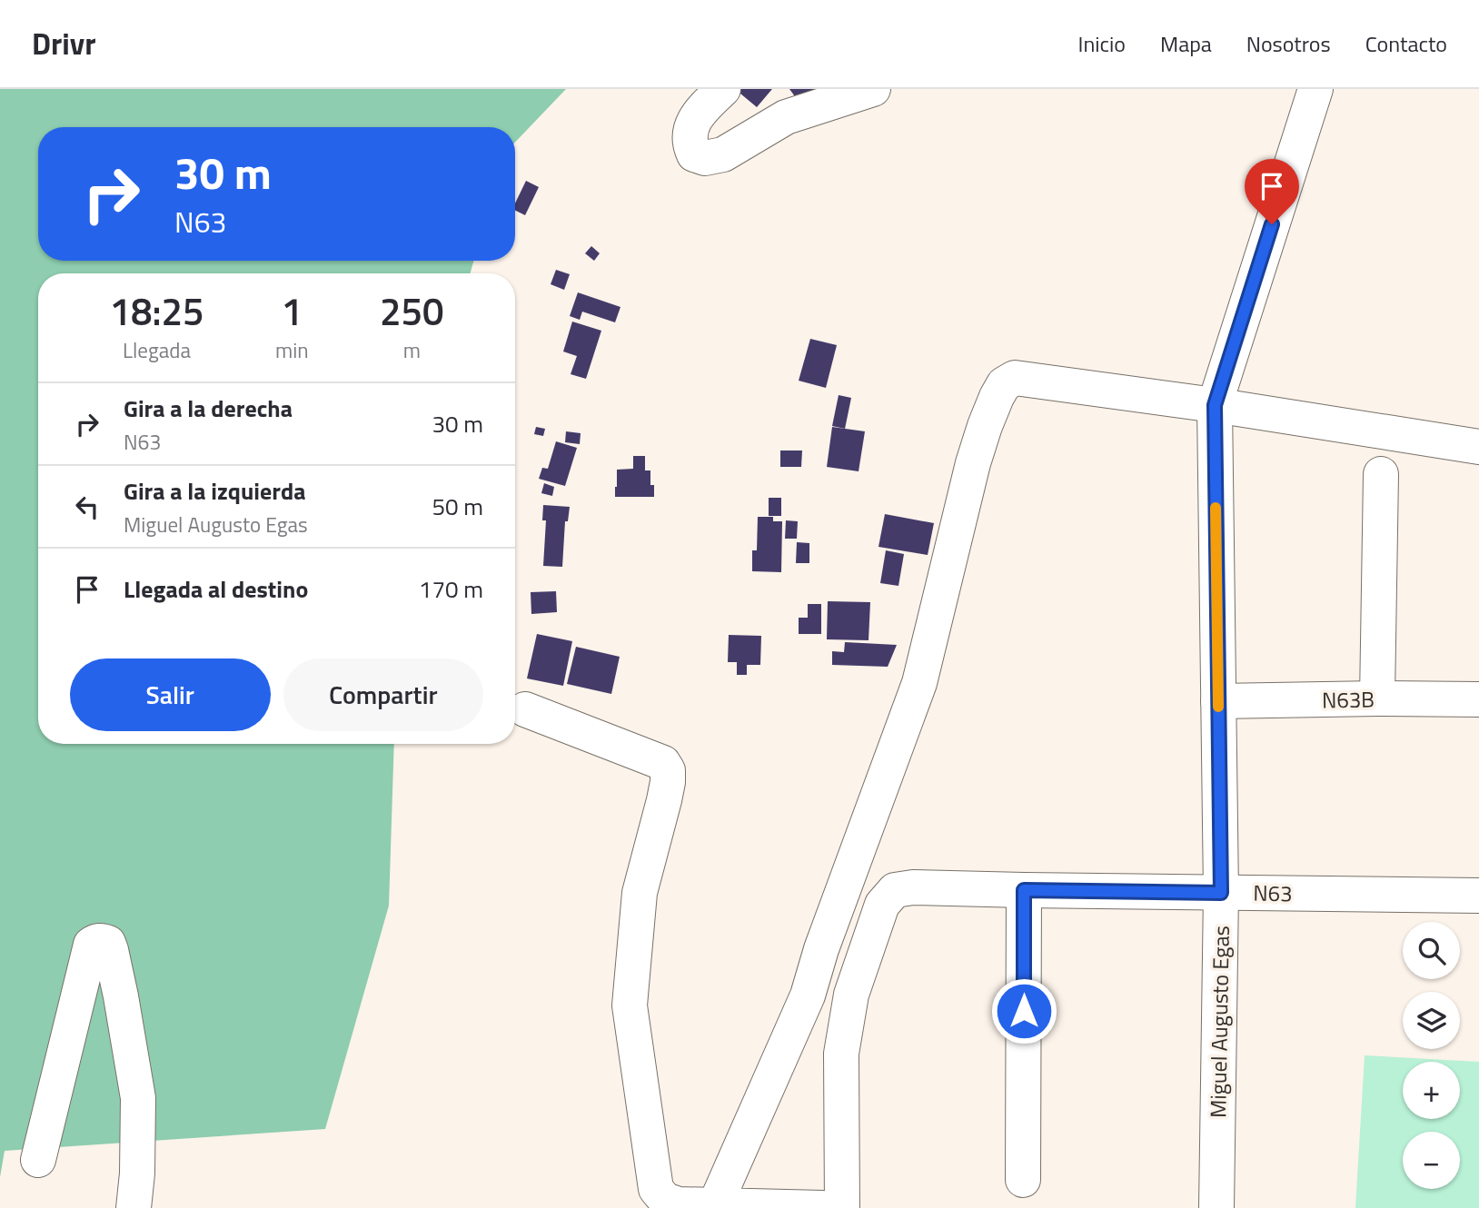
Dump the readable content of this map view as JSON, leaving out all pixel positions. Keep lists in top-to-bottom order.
{
  "streets": {
    "street": ["N63B", "N63", "Miguel Augusto Egas"]
  },
  "crossings": [
    ["N63B", "Miguel Augusto Egas"],
    ["N63", "Miguel Augusto Egas"]
  ],
  "page": {
    "header": "Drivr",
    "nav": [
      "Inicio",
      "Mapa",
      "Nosotros",
      "Contacto"
    ],
    "turn": ["30 m", "N63"],
    "eta": [
      "18:25",
      "Llegada",
      "1",
      "min",
      "250",
      "m"
    ],
    "list": [
      {
        "name": "Gira a la derecha",
        "note": "N63",
        "value": "30 m"
      },
      {
        "name": "Gira a la izquierda",
        "note": "Miguel Augusto Egas",
        "value": "50 m"
      },
      {
        "name": "Llegada al destino",
        "value": "170 m"
      }
    ],
    "buttons": ["Salir", "Compartir"],
    "map_buttons": ["+", "−"]
  }
}
